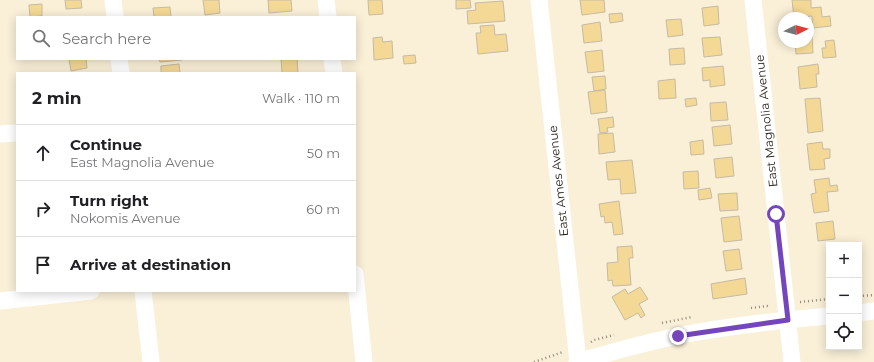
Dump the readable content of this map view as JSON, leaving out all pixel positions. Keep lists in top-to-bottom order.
{
  "streets": {
    "street": ["East Magnolia Avenue", "East Ames Avenue"]
  },
  "north": "right",
  "page": {
    "search": "Search here",
    "heading": ["2 min", "Walk · 110 m"],
    "list": [
      ["Continue", "East Magnolia Avenue", "50 m"],
      ["Turn right", "Nokomis Avenue", "60 m"],
      "Arrive at destination"
    ],
    "map_buttons": ["+", "−"]
  }
}
